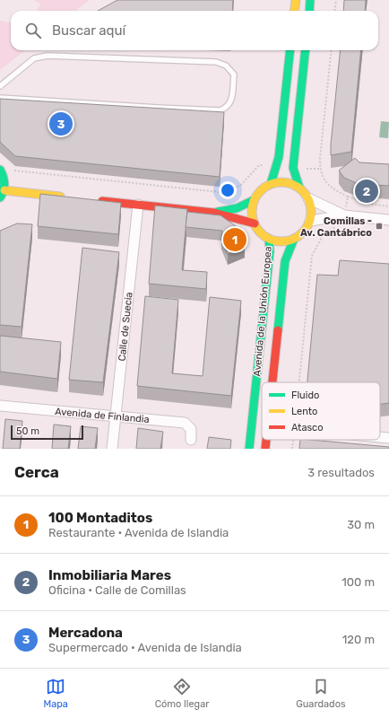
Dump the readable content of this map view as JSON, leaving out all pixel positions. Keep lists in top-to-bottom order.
{
  "streets": {
    "main road": ["Avenida de la Unión Europea"],
    "street": ["Calle de Suecia", "Avenida de Finlandia"]
  },
  "crossings": [
    ["Calle de Suecia", "Avenida de Finlandia"]
  ],
  "places": {
    "transit": ["Comillas - Av. Cantábrico"]
  },
  "legend": ["Fluido", "Lento", "Atasco"],
  "scale_bar": "50 m",
  "page": {
    "search": "Buscar aquí",
    "pins": ["3", "2", "1"],
    "scale": "50 m",
    "heading": ["Cerca", "3 resultados"],
    "list": [
      {
        "mark": "1",
        "name": "100 Montaditos",
        "note": "Restaurante · Avenida de Islandia",
        "value": "30 m"
      },
      {
        "mark": "2",
        "name": "Inmobiliaria Mares",
        "note": "Oficina · Calle de Comillas",
        "value": "100 m"
      },
      {
        "mark": "3",
        "name": "Mercadona",
        "note": "Supermercado · Avenida de Islandia",
        "value": "120 m"
      }
    ],
    "nav": ["Mapa", "Cómo llegar", "Guardados"]
  }
}
